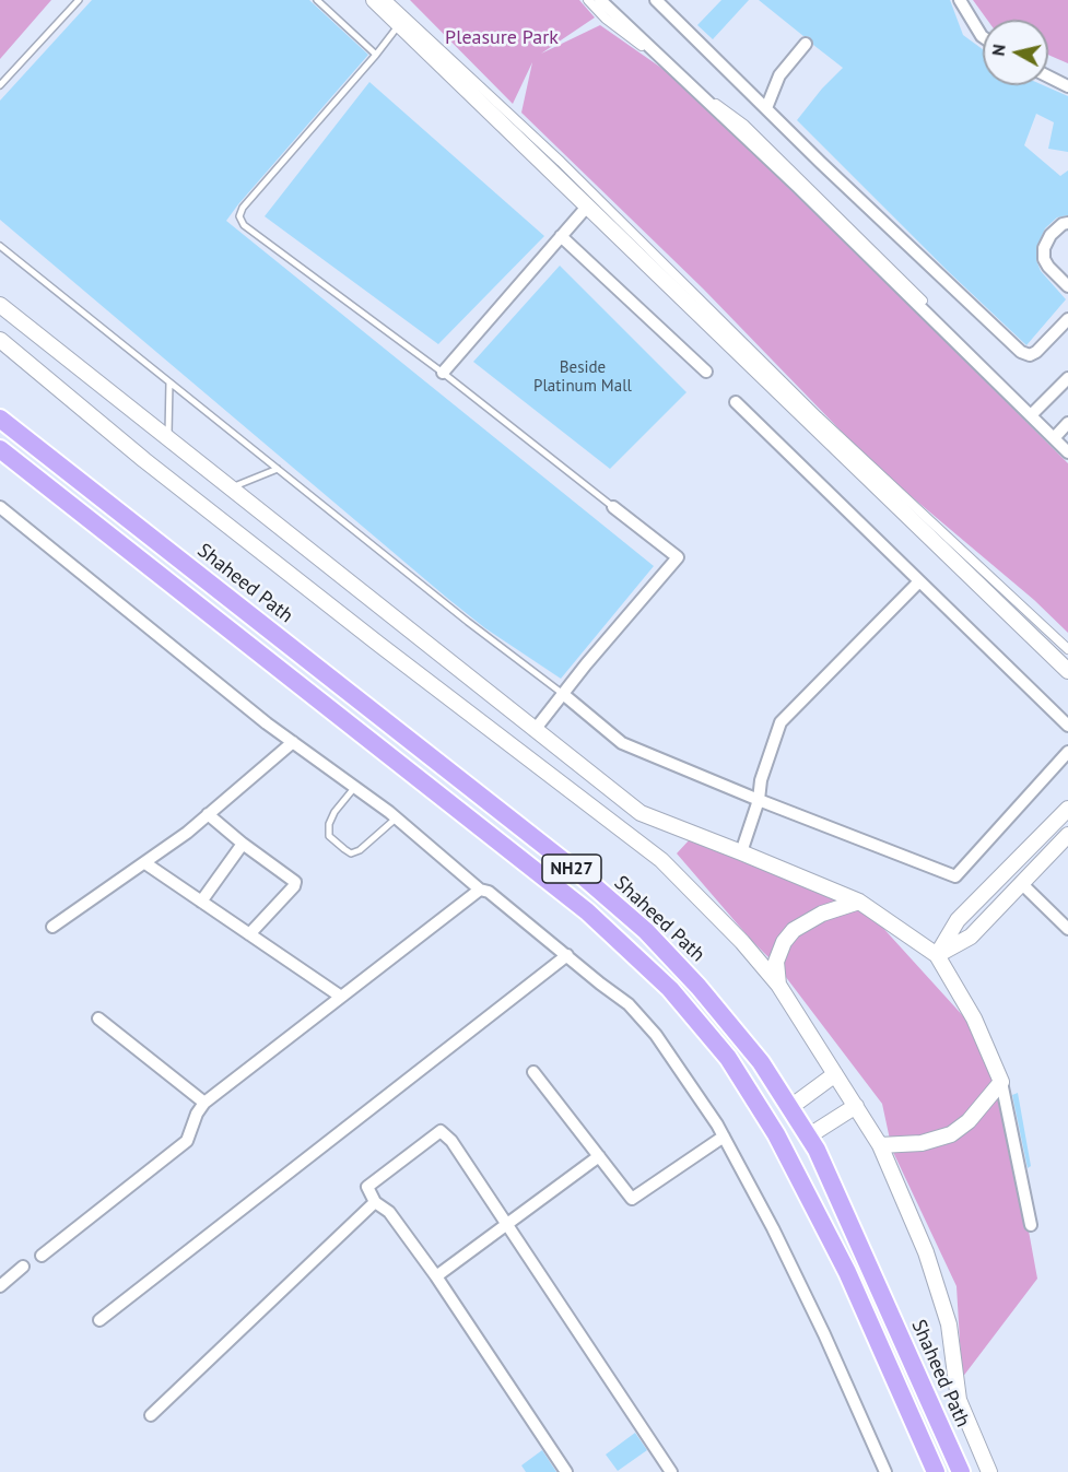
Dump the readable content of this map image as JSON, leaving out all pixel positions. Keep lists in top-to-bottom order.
{
  "streets": {
    "highway": ["Shaheed Path", "NH27"]
  },
  "parks": ["Pleasure Park"],
  "house_numbers": ["Beside Platinum Mall"],
  "north": "left"
}
